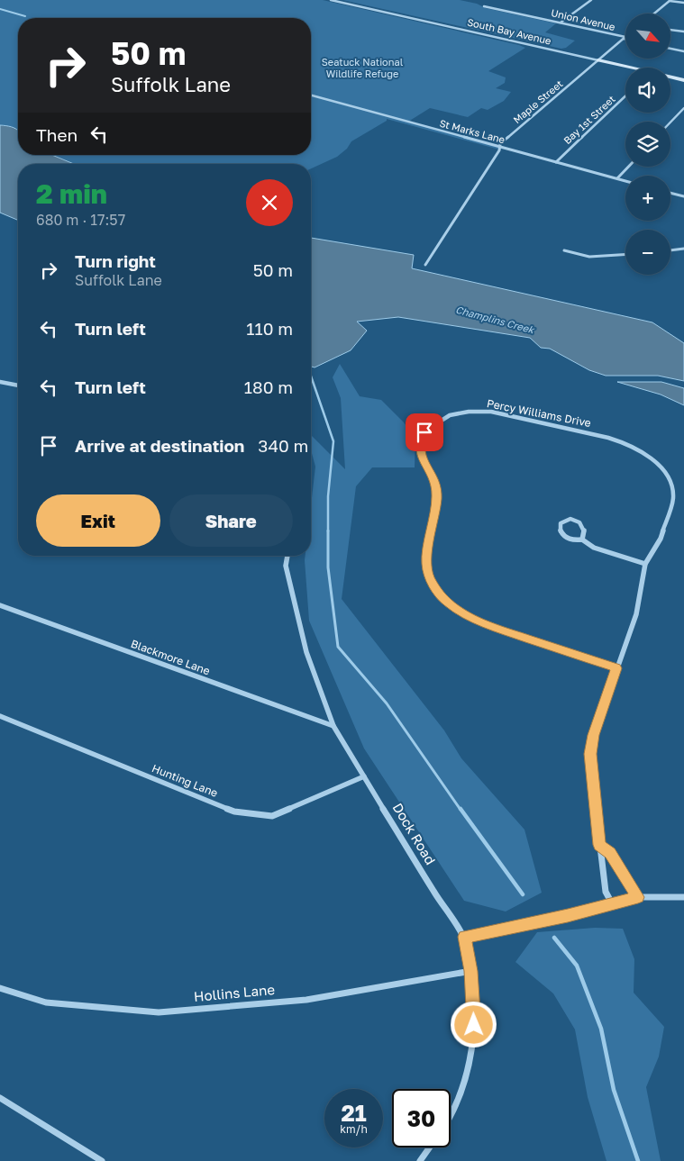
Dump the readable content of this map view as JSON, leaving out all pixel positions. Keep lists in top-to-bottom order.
{
  "streets": {
    "street": [
      "Union Avenue",
      "South Bay Avenue",
      "Maple Street",
      "Bay 1st Street",
      "St Marks Lane",
      "Percy Williams Drive",
      "Blackmore Lane",
      "Hunting Lane",
      "Dock Road",
      "Hollins Lane"
    ]
  },
  "crossings": [
    ["Union Avenue", "Maple Street"],
    ["South Bay Avenue", "Maple Street"],
    ["Maple Street", "St Marks Lane"],
    ["Bay 1st Street", "St Marks Lane"],
    ["Blackmore Lane", "Dock Road"],
    ["Hunting Lane", "Dock Road"],
    ["Dock Road", "Hollins Lane"]
  ],
  "water": ["Champlins Creek"],
  "parks": ["Seatuck National Wildlife Refuge"],
  "north": "bottom right",
  "page": {
    "map_buttons": ["+", "−"],
    "turn": ["50 m", "Suffolk Lane"],
    "then": "Then",
    "heading": ["2 min", "680 m · 17:57"],
    "list": [
      {
        "name": "Turn right",
        "note": "Suffolk Lane",
        "value": "50 m"
      },
      {
        "name": "Turn left",
        "value": "110 m"
      },
      {
        "name": "Turn left",
        "value": "180 m"
      },
      {
        "name": "Arrive at destination",
        "value": "340 m"
      }
    ],
    "buttons": ["Exit", "Share"],
    "speed": "21 km/h",
    "limit": "30"
  }
}
